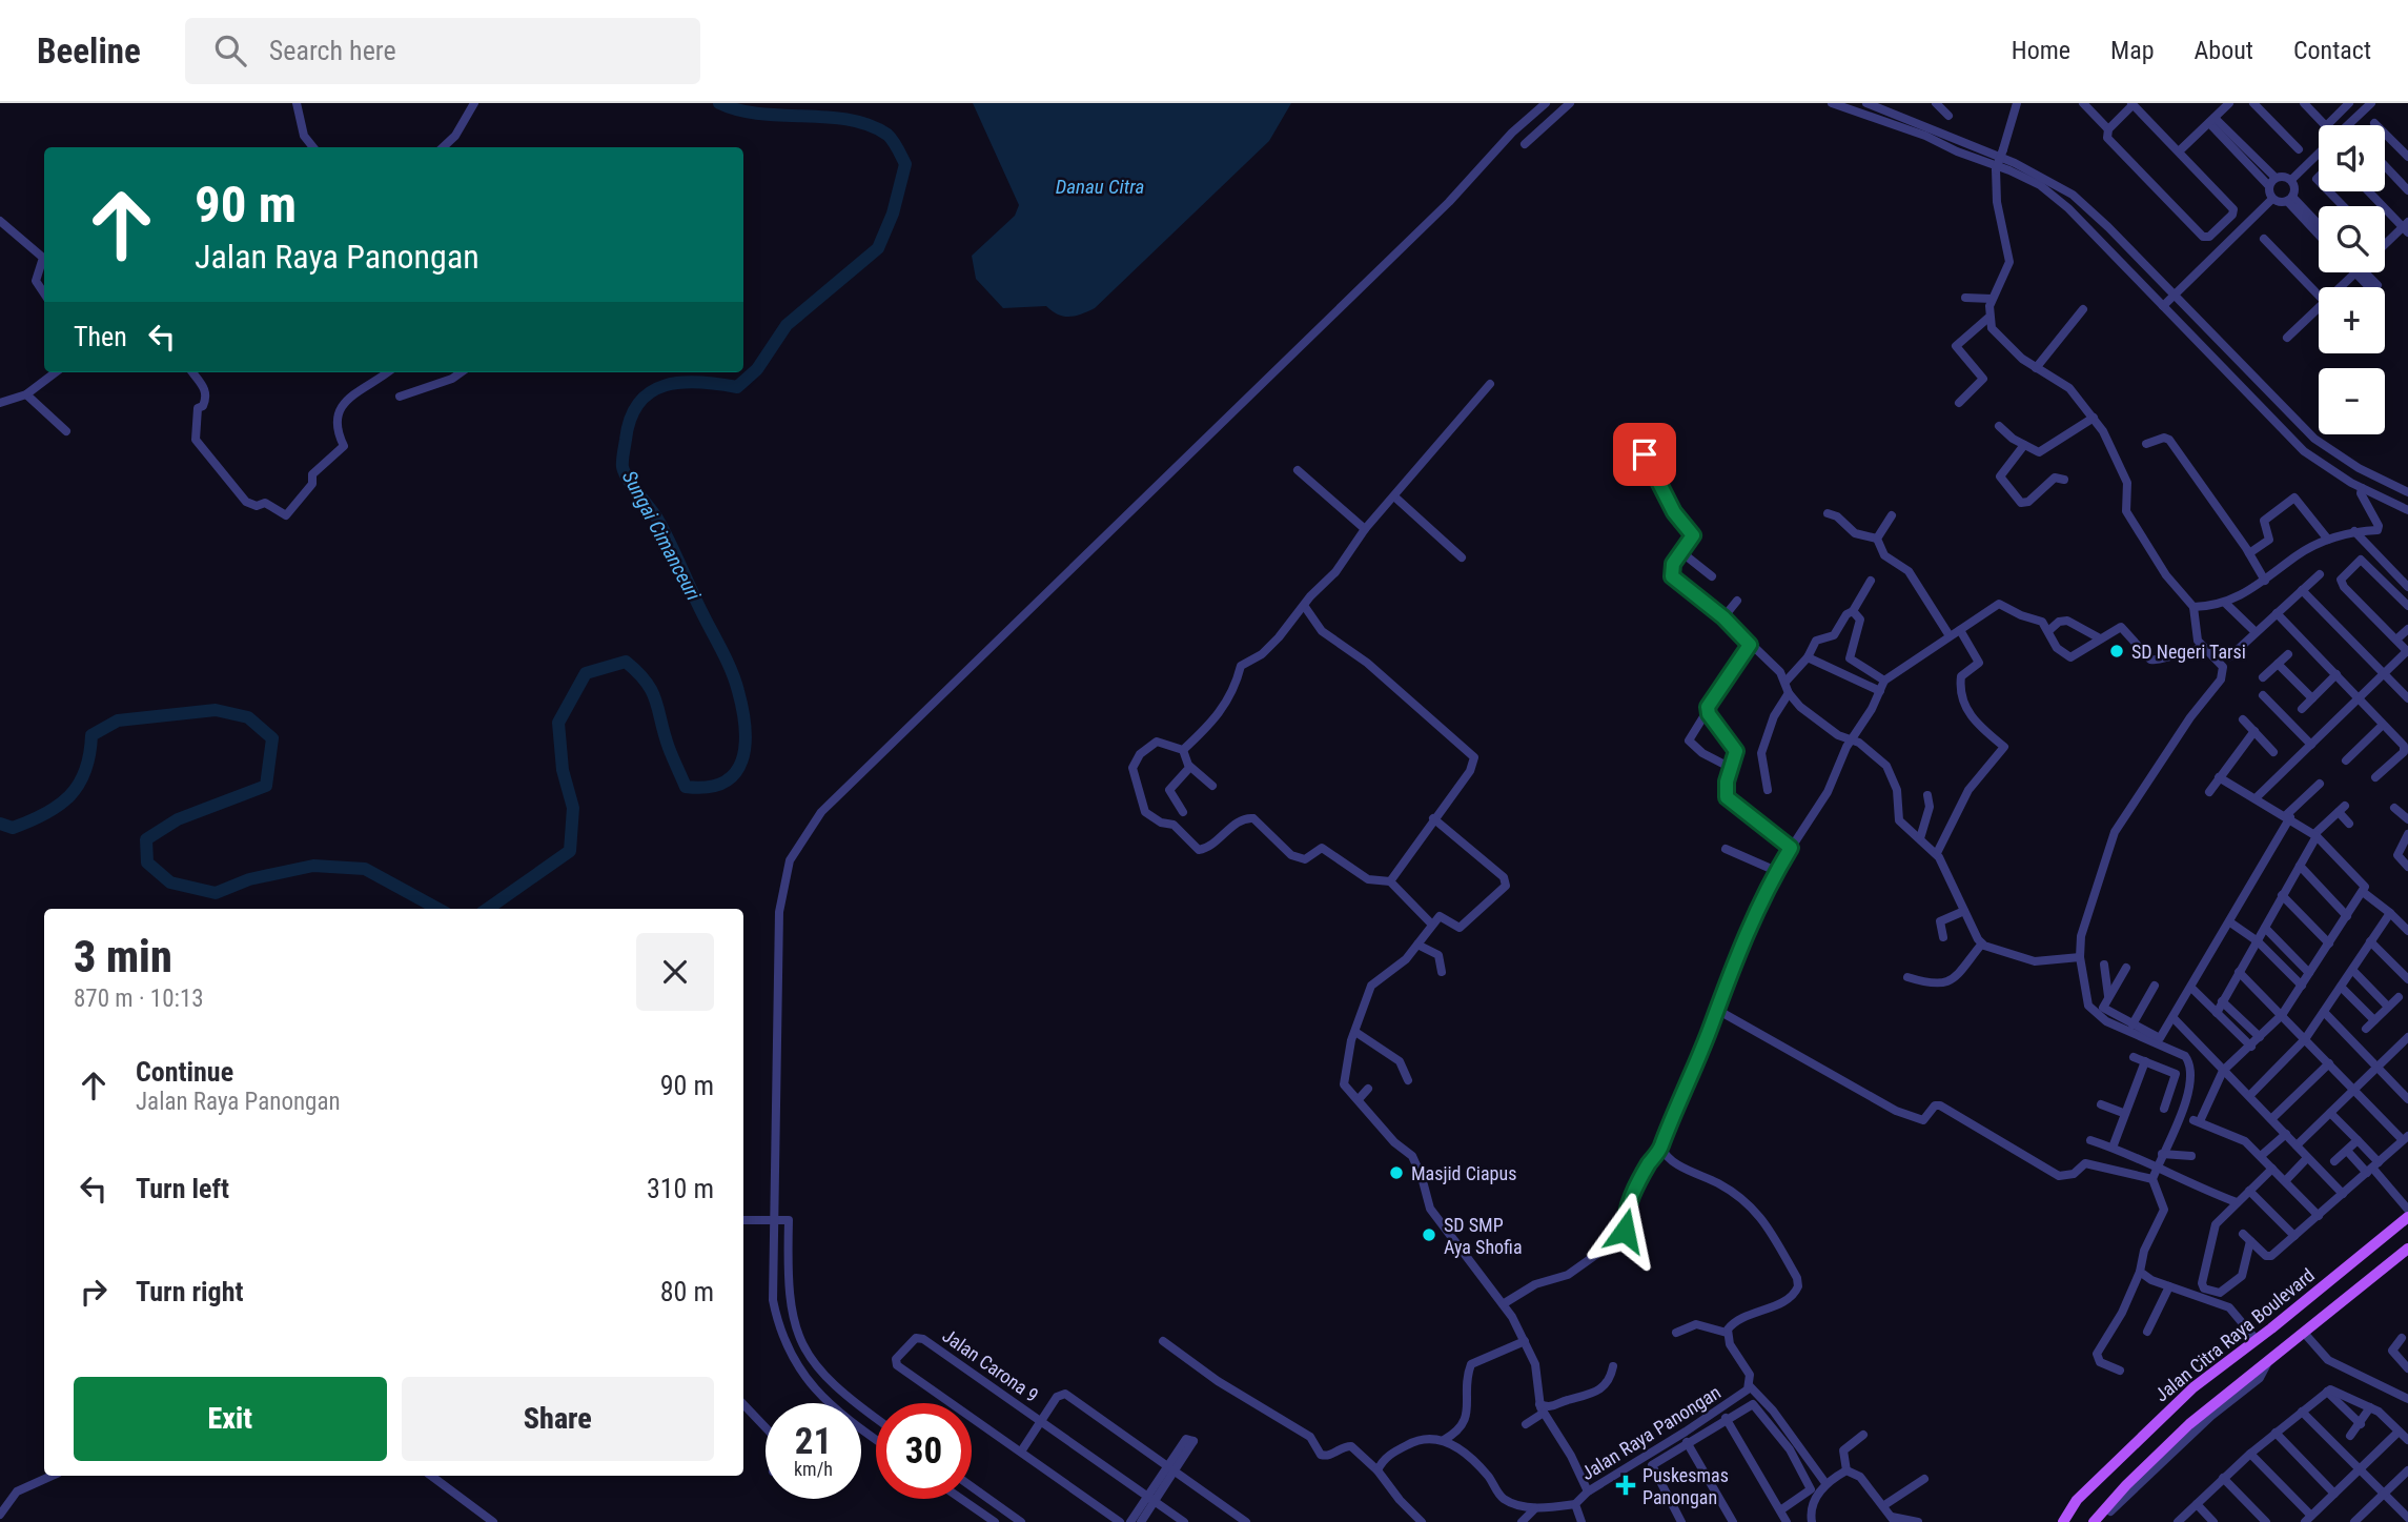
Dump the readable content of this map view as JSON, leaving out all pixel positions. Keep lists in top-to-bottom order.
{
  "streets": {
    "main road": ["Jalan Citra Raya Boulevard"],
    "street": ["Jalan Carona 9", "Jalan Raya Panongan"]
  },
  "water": ["Danau Citra", "Sungai Cimanceuri"],
  "places": {
    "other": ["SD Negeri Tarsi", "Masjid Ciapus", "SD SMP Aya Shofia"],
    "health": ["Puskesmas Panongan"]
  },
  "page": {
    "header": "Beeline",
    "search": "Search here",
    "nav": [
      "Home",
      "Map",
      "About",
      "Contact"
    ],
    "map_buttons": ["+", "−"],
    "turn": ["90 m", "Jalan Raya Panongan"],
    "then": "Then",
    "heading": ["3 min", "870 m · 10:13"],
    "list": [
      {
        "name": "Continue",
        "note": "Jalan Raya Panongan",
        "value": "90 m"
      },
      {
        "name": "Turn left",
        "value": "310 m"
      },
      {
        "name": "Turn right",
        "value": "80 m"
      }
    ],
    "buttons": ["Exit", "Share"],
    "speed": "21 km/h",
    "limit": "30"
  }
}
